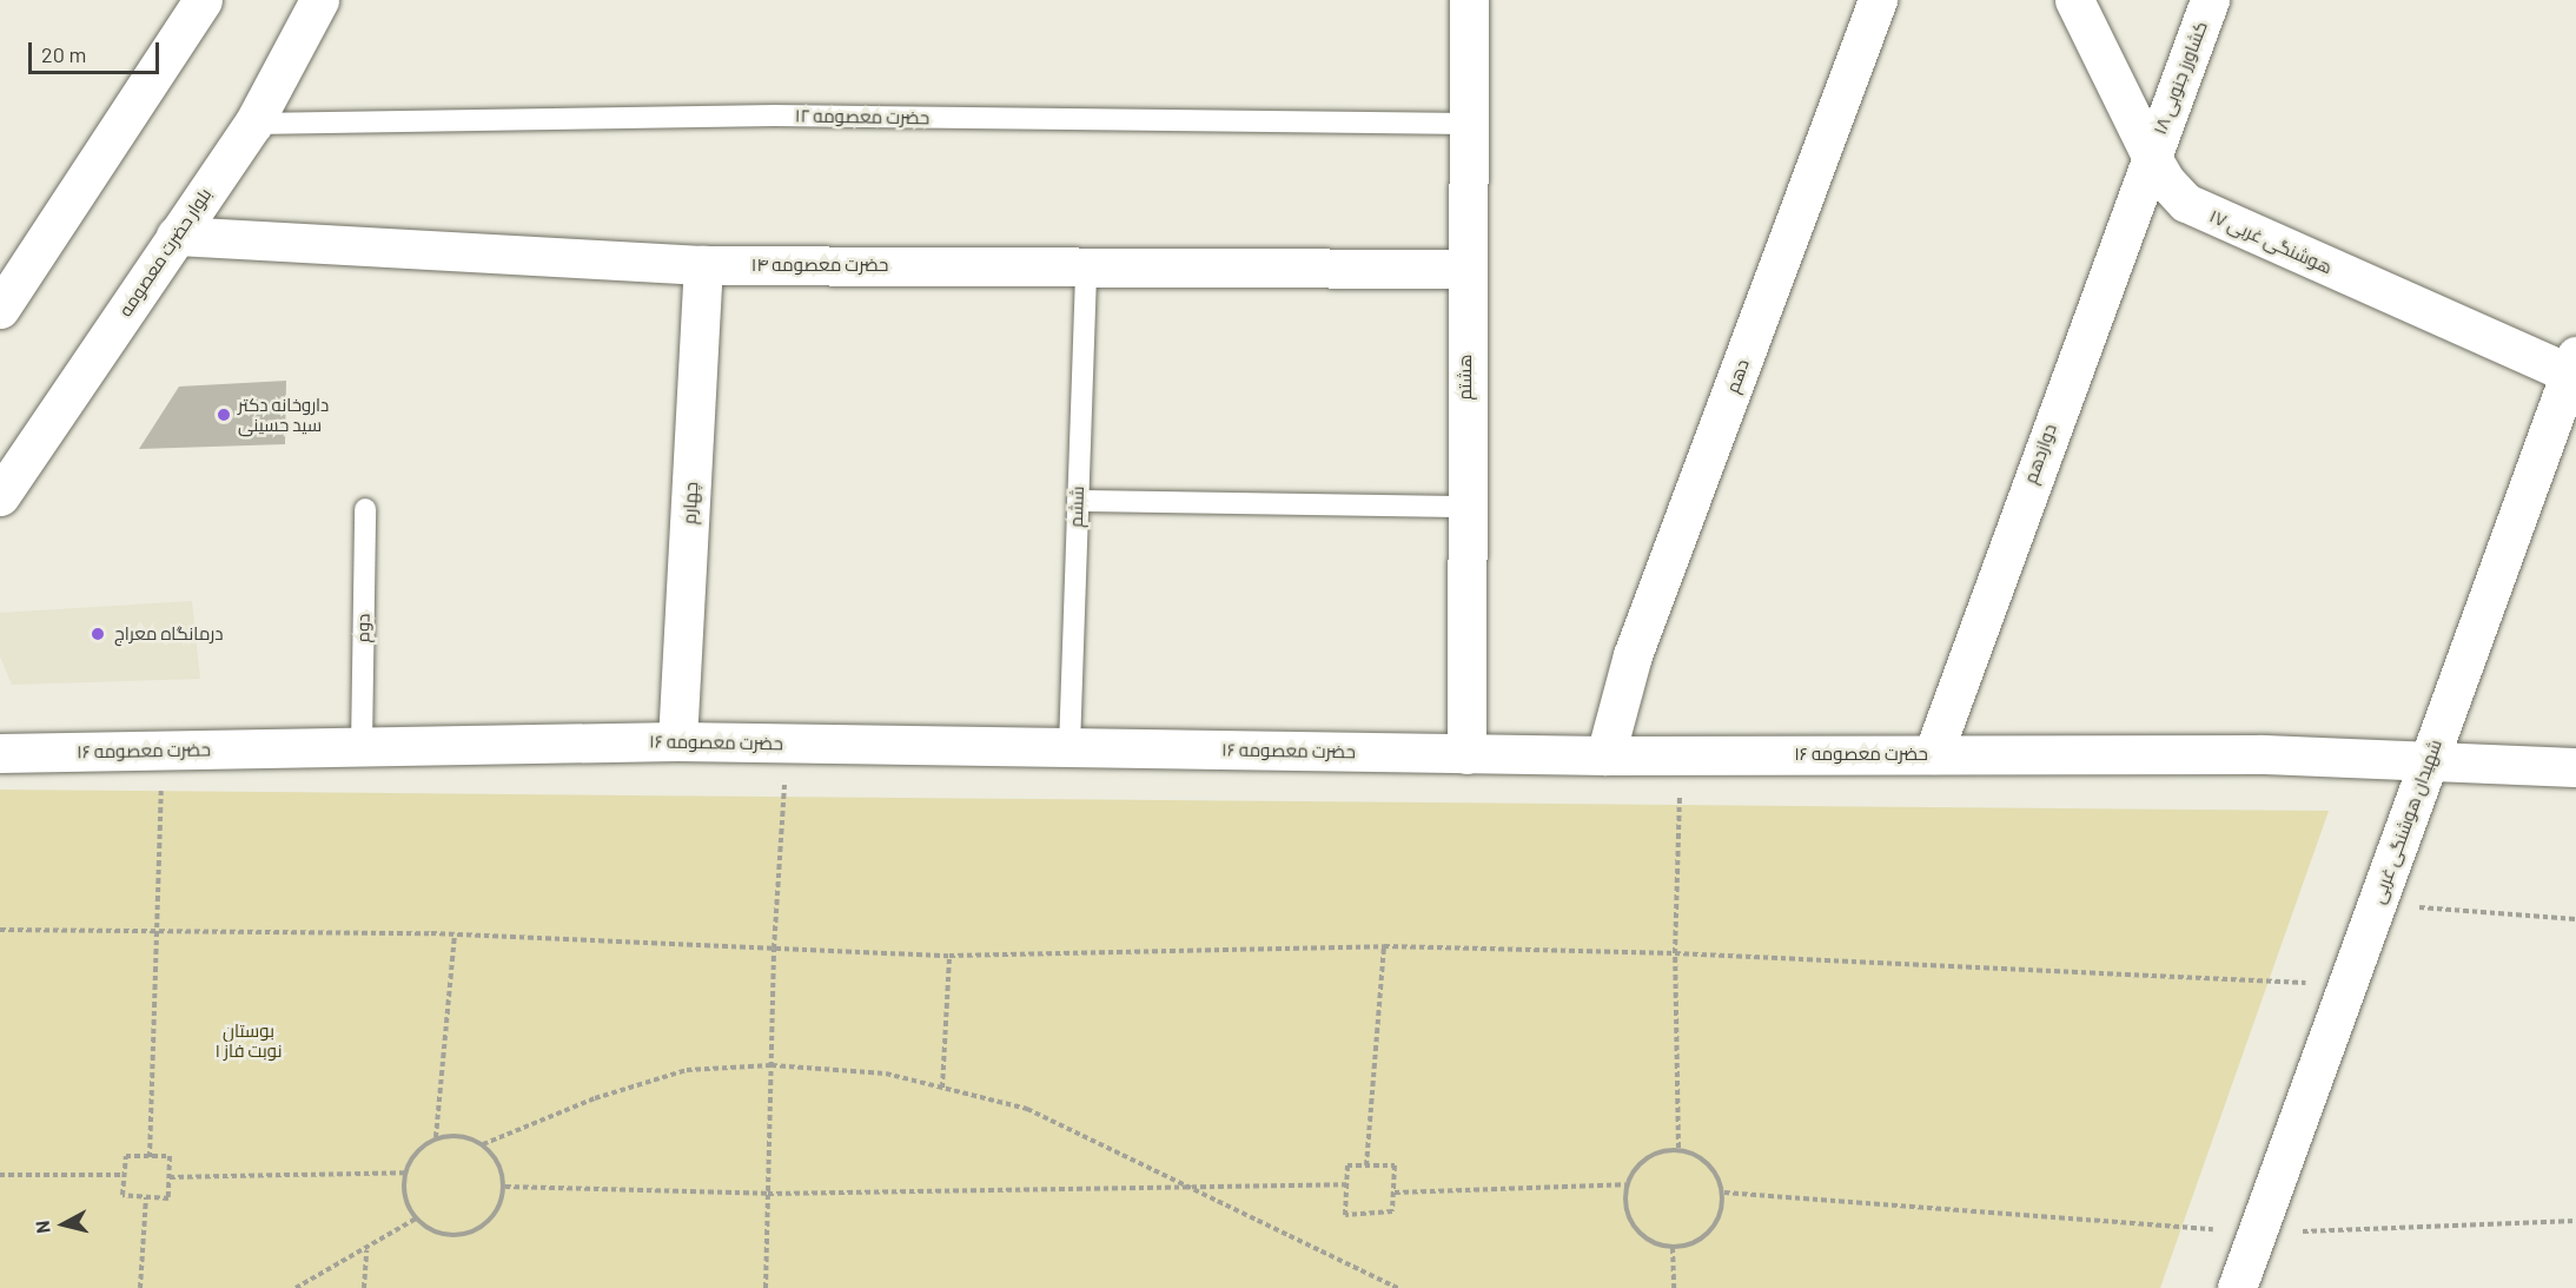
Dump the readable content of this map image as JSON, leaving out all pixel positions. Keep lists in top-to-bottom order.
{
  "streets": {
    "street": [
      "کشاورز جنوبی ۱۸",
      "هوشنگی غربی ۱۷",
      "بلوار حضرت معصومه",
      "حضرت معصومه ۱۴",
      "دهم",
      "هشتم",
      "دوازدهم",
      "چهارم",
      "حضرت معصومه ۱۶",
      "شهیدان هوشنگی غربی"
    ],
    "lane": ["حضرت معصومه ۱۲", "ششم", "دوم"]
  },
  "crossings": [
    ["کشاورز جنوبی ۱۸", "هوشنگی غربی ۱۷"],
    ["کشاورز جنوبی ۱۸", "دوازدهم"],
    ["حضرت معصومه ۱۲", "بلوار حضرت معصومه"],
    ["حضرت معصومه ۱۲", "هشتم"],
    ["هوشنگی غربی ۱۷", "دوازدهم"],
    ["هوشنگی غربی ۱۷", "شهیدان هوشنگی غربی"],
    ["بلوار حضرت معصومه", "حضرت معصومه ۱۴"],
    ["حضرت معصومه ۱۴", "هشتم"],
    ["حضرت معصومه ۱۴", "چهارم"],
    ["حضرت معصومه ۱۴", "ششم"],
    ["دهم", "حضرت معصومه ۱۶"],
    ["هشتم", "حضرت معصومه ۱۶"],
    ["دوازدهم", "حضرت معصومه ۱۶"],
    ["چهارم", "حضرت معصومه ۱۶"],
    ["ششم", "حضرت معصومه ۱۶"],
    ["دوم", "حضرت معصومه ۱۶"],
    ["حضرت معصومه ۱۶", "شهیدان هوشنگی غربی"]
  ],
  "parks": ["بوستان نوبت فاز ۱"],
  "places": ["داروخانه دکتر سید حسینی", "درمانگاه معراج"],
  "scale_bar": "20 m",
  "north": "left"
}
